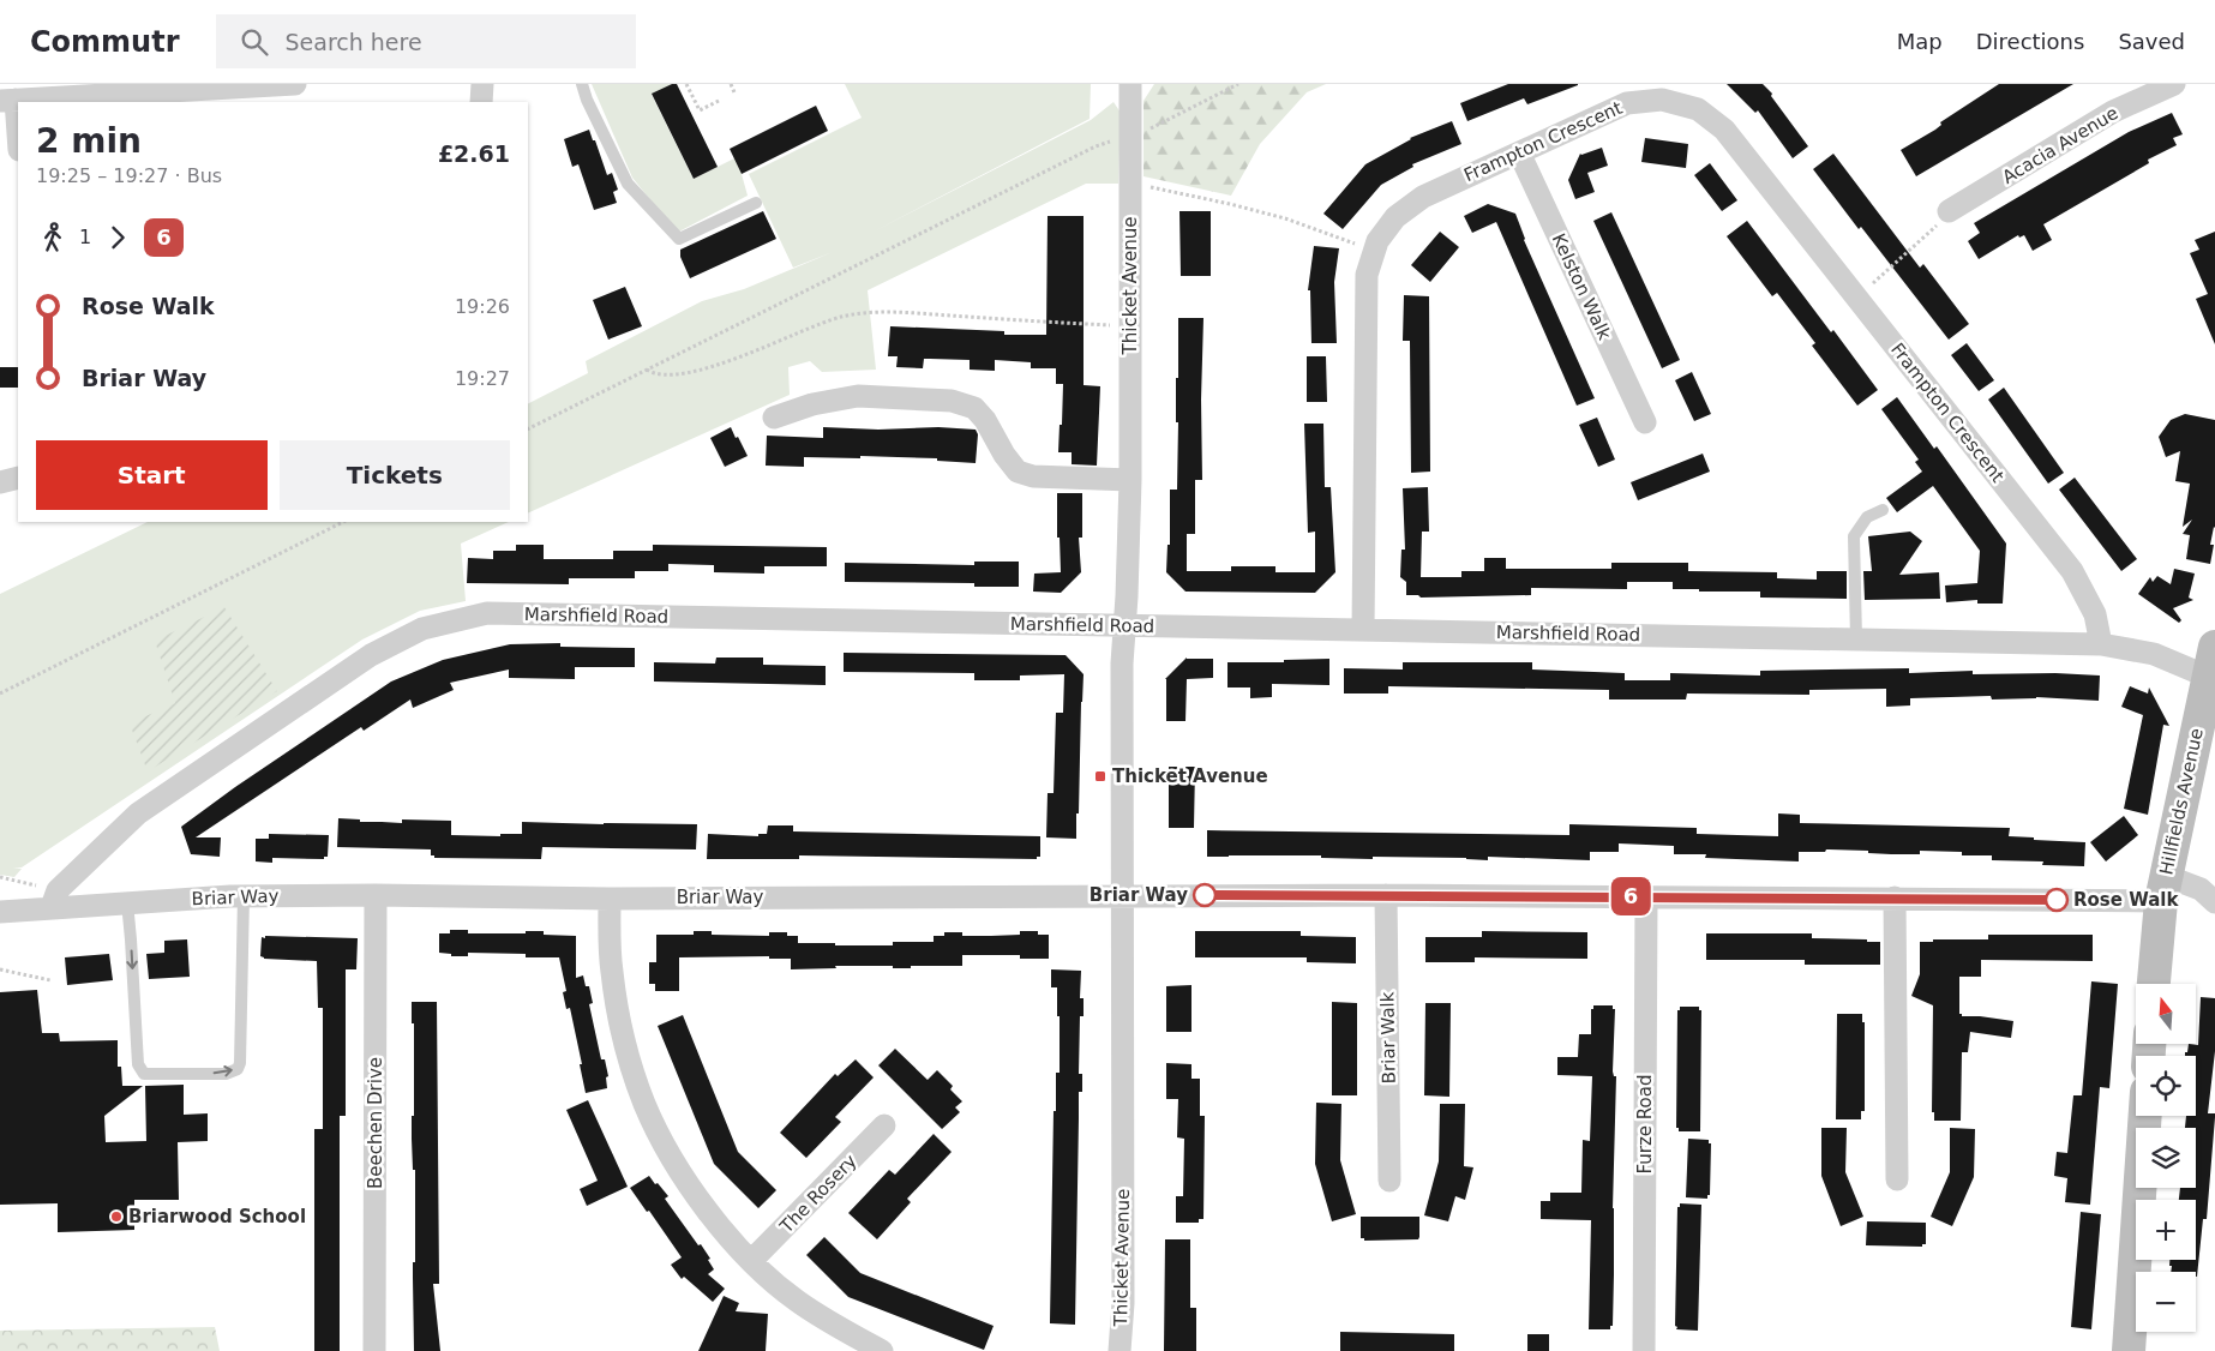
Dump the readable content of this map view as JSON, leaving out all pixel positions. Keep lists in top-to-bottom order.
{
  "streets": {
    "street": [
      "Frampton Crescent",
      "Acacia Avenue",
      "Thicket Avenue",
      "Kelston Walk",
      "Marshfield Road",
      "Hillfields Avenue",
      "Briar Way",
      "Briar Walk",
      "Beechen Drive",
      "Furze Road",
      "The Rosery"
    ]
  },
  "crossings": [
    ["Frampton Crescent", "Kelston Walk"],
    ["Frampton Crescent", "Marshfield Road"],
    ["Thicket Avenue", "Marshfield Road"],
    ["Thicket Avenue", "Briar Way"],
    ["Marshfield Road", "Hillfields Avenue"],
    ["Marshfield Road", "Briar Way"],
    ["Hillfields Avenue", "Briar Way"],
    ["Briar Way", "Briar Walk"],
    ["Briar Way", "Beechen Drive"],
    ["Briar Way", "Furze Road"]
  ],
  "places": {
    "transit": ["Thicket Avenue"],
    "other": ["Briar Way", "Rose Walk", "Briarwood School"]
  },
  "lines": ["bus line 6"],
  "north": "top",
  "page": {
    "header": "Commutr",
    "search": "Search here",
    "nav": ["Map", "Directions", "Saved"],
    "on_map": "6",
    "heading": ["2 min", "19:25 – 19:27 · Bus", "£2.61"],
    "legs": ["1", "6"],
    "list": [
      {
        "name": "Rose Walk",
        "value": "19:26"
      },
      {
        "name": "Briar Way",
        "value": "19:27"
      }
    ],
    "buttons": ["Start", "Tickets"],
    "map_buttons": ["+", "−"]
  }
}
